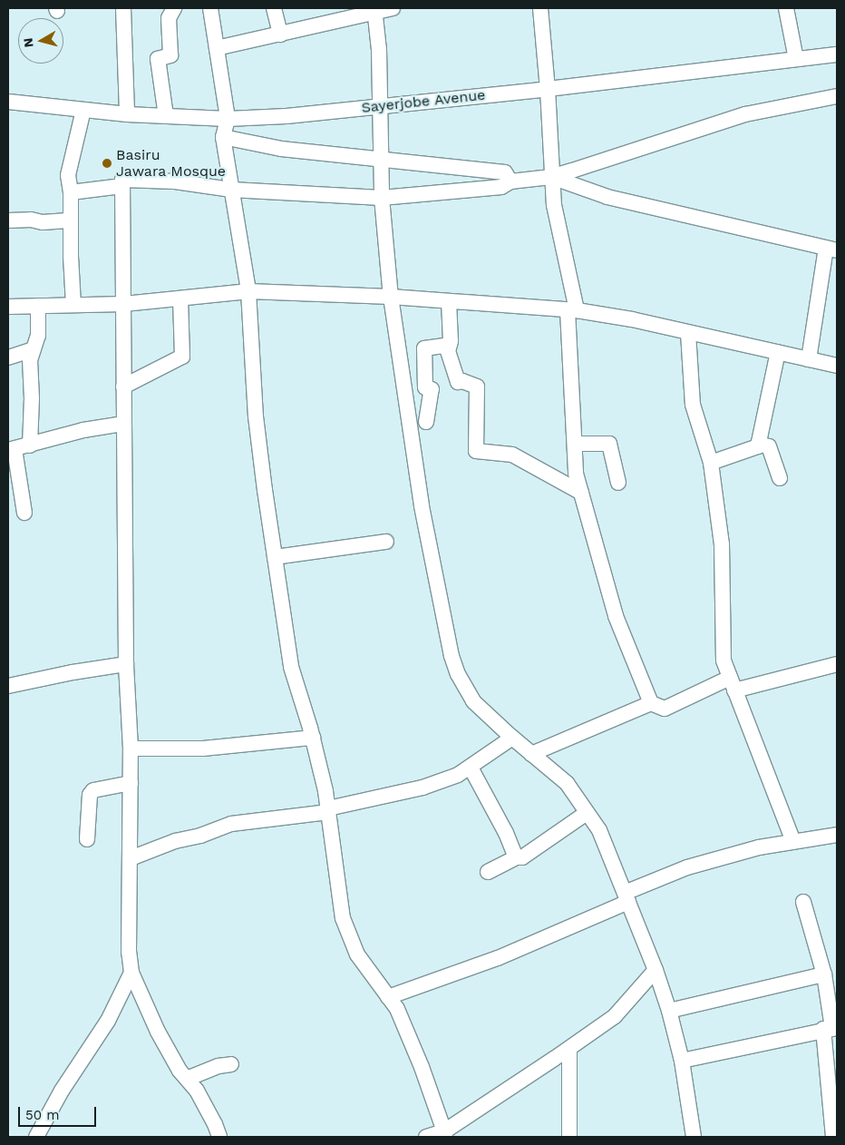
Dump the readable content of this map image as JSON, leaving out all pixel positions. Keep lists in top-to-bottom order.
{
  "streets": {
    "street": ["Sayerjobe Avenue"]
  },
  "places": ["Basiru Jawara Mosque"],
  "scale_bar": "50 m",
  "north": "left"
}
